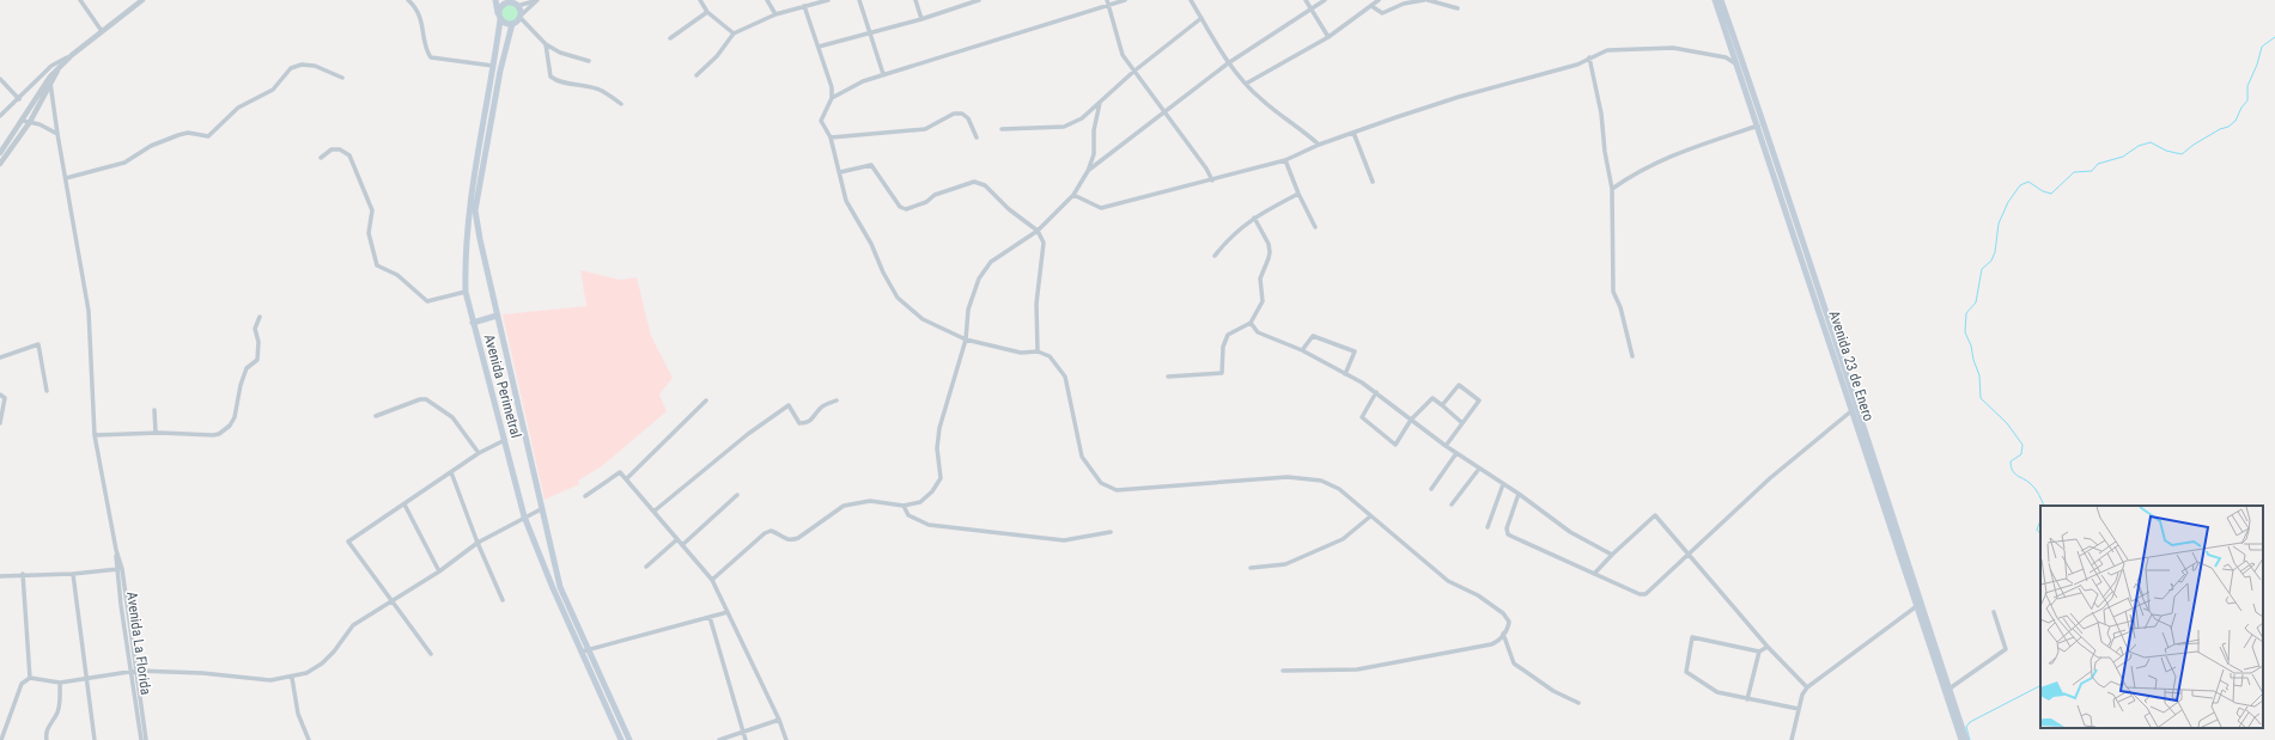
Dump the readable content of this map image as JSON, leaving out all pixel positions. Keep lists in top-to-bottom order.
{
  "streets": {
    "main road": ["Avenida 23 de Enero", "Avenida Perimetral"],
    "street": ["Avenida La Florida"]
  }
}
